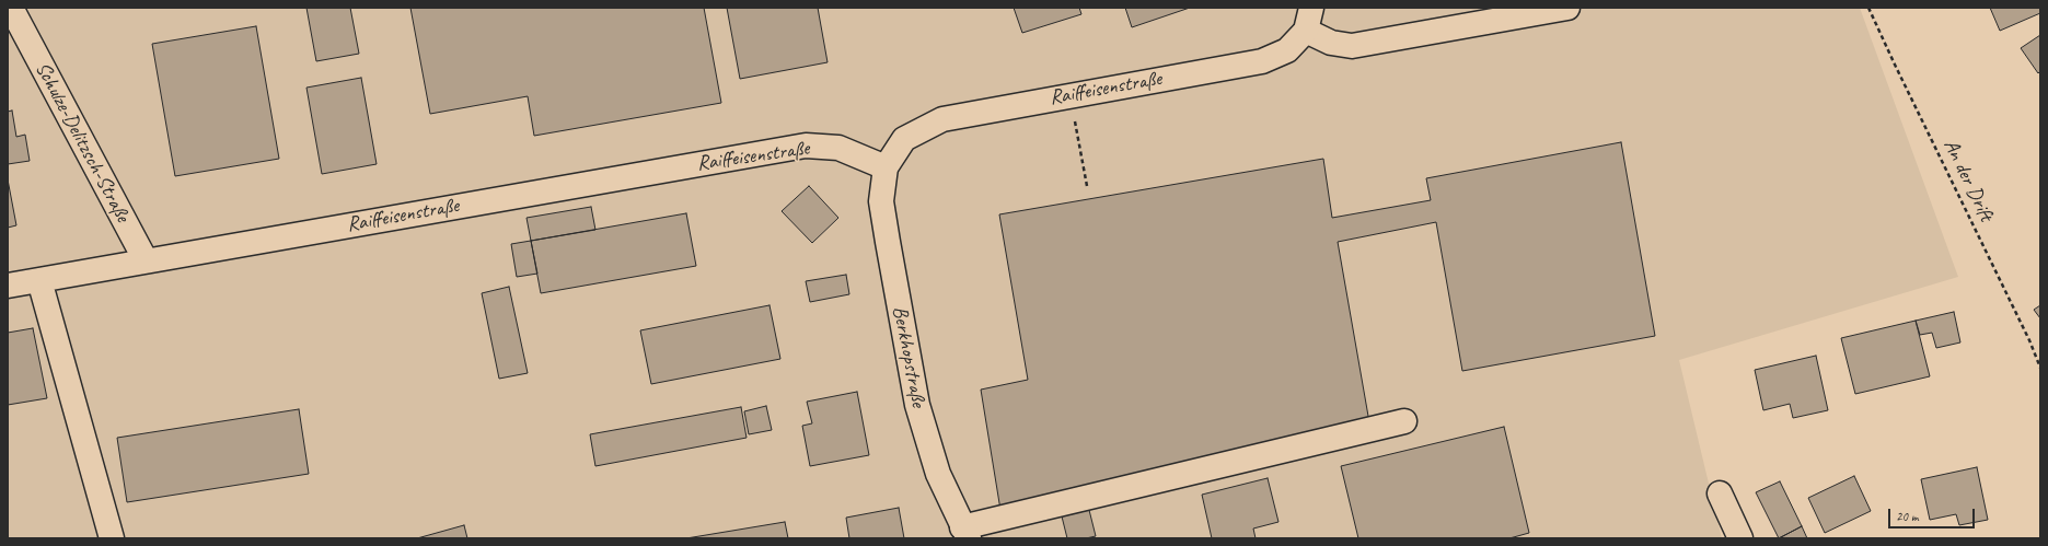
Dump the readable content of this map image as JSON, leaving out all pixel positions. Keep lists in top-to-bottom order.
{
  "streets": {
    "street": ["Raiffeisenstraße", "Schulze-Delitzsch-Straße", "Berkhopstraße"],
    "path": ["An der Drift"]
  },
  "crossings": [
    ["Raiffeisenstraße", "Schulze-Delitzsch-Straße"],
    ["Raiffeisenstraße", "Berkhopstraße"]
  ],
  "scale_bar": "20 m"
}
